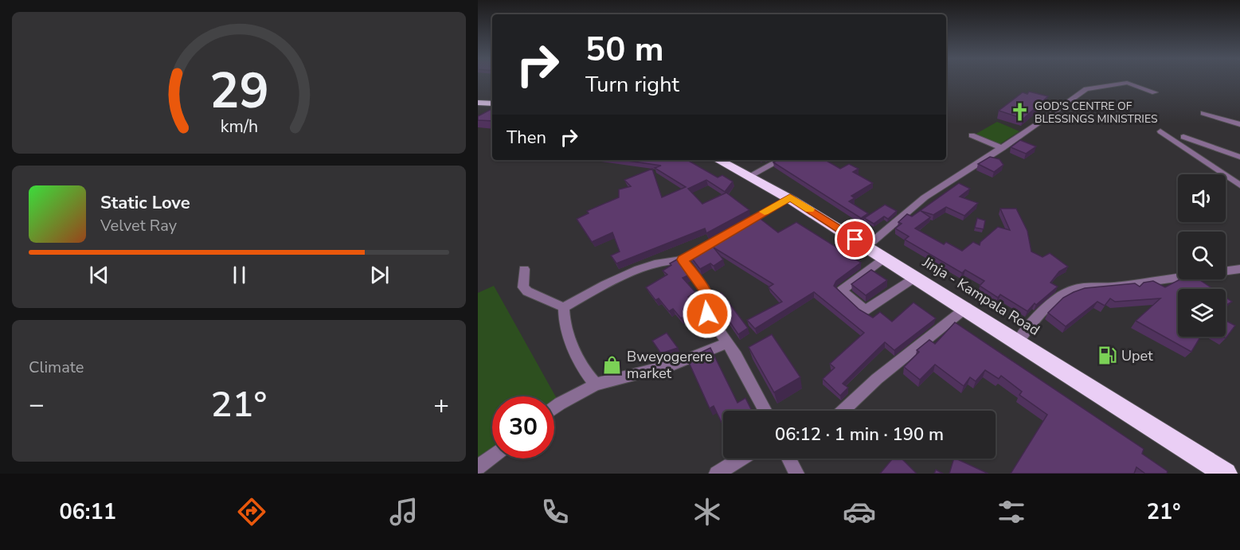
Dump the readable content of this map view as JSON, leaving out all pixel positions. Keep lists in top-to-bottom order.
{
  "streets": {
    "highway": ["Jinja - Kampala Road"]
  },
  "places": {
    "church": ["GOD'S CENTRE OF BLESSINGS MINISTRIES"],
    "fuel station": ["Upet"],
    "shop": ["Bweyogerere market"]
  },
  "page": {
    "turn": ["50 m", "Turn right"],
    "then": "Then",
    "song": ["Static Love", "Velvet Ray"],
    "tile": "Climate",
    "heat": ["−", "21°", "+"],
    "limit": "30",
    "trip": "06:12 · 1 min · 190 m",
    "tabs": ["06:11", "21°"],
    "gauge": ["29", "km/h"]
  }
}
